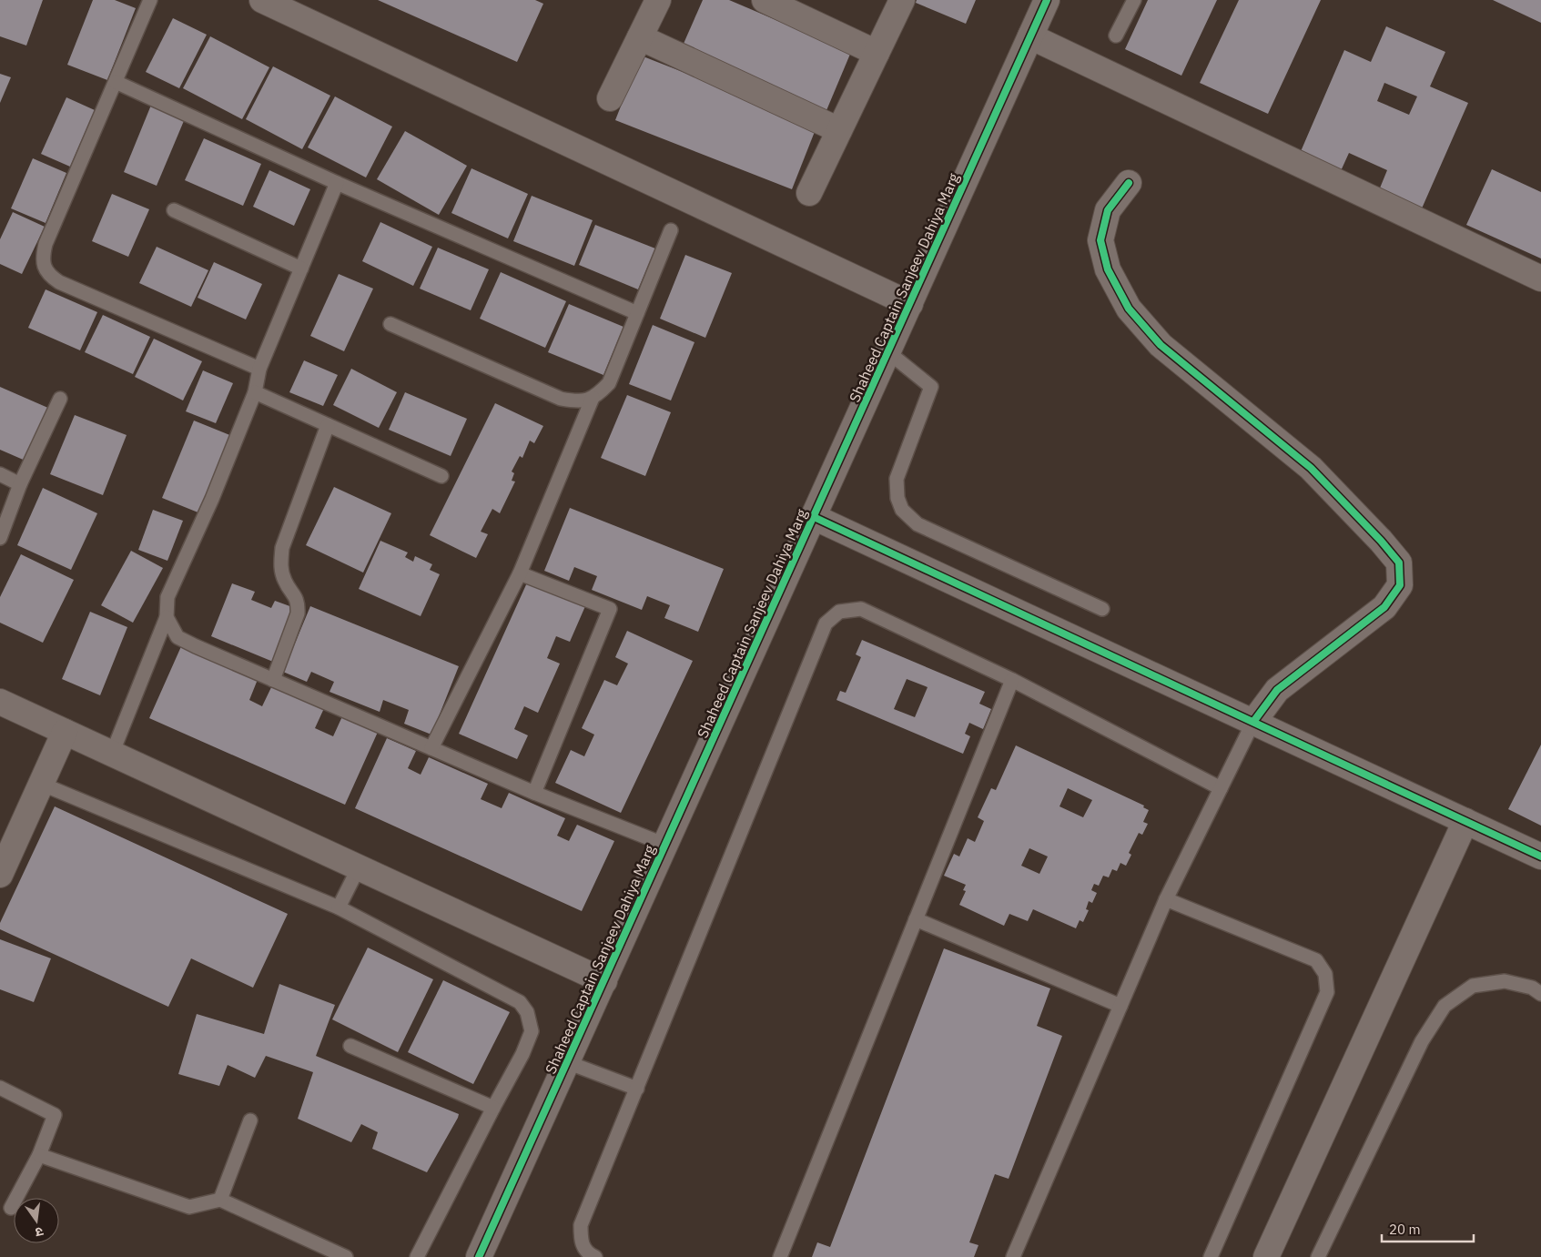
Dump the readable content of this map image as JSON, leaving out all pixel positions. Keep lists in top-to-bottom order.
{
  "streets": {
    "street": ["Shaheed Captain Sanjeev Dahiya Marg"]
  },
  "scale_bar": "20 m",
  "north": "bottom"
}
